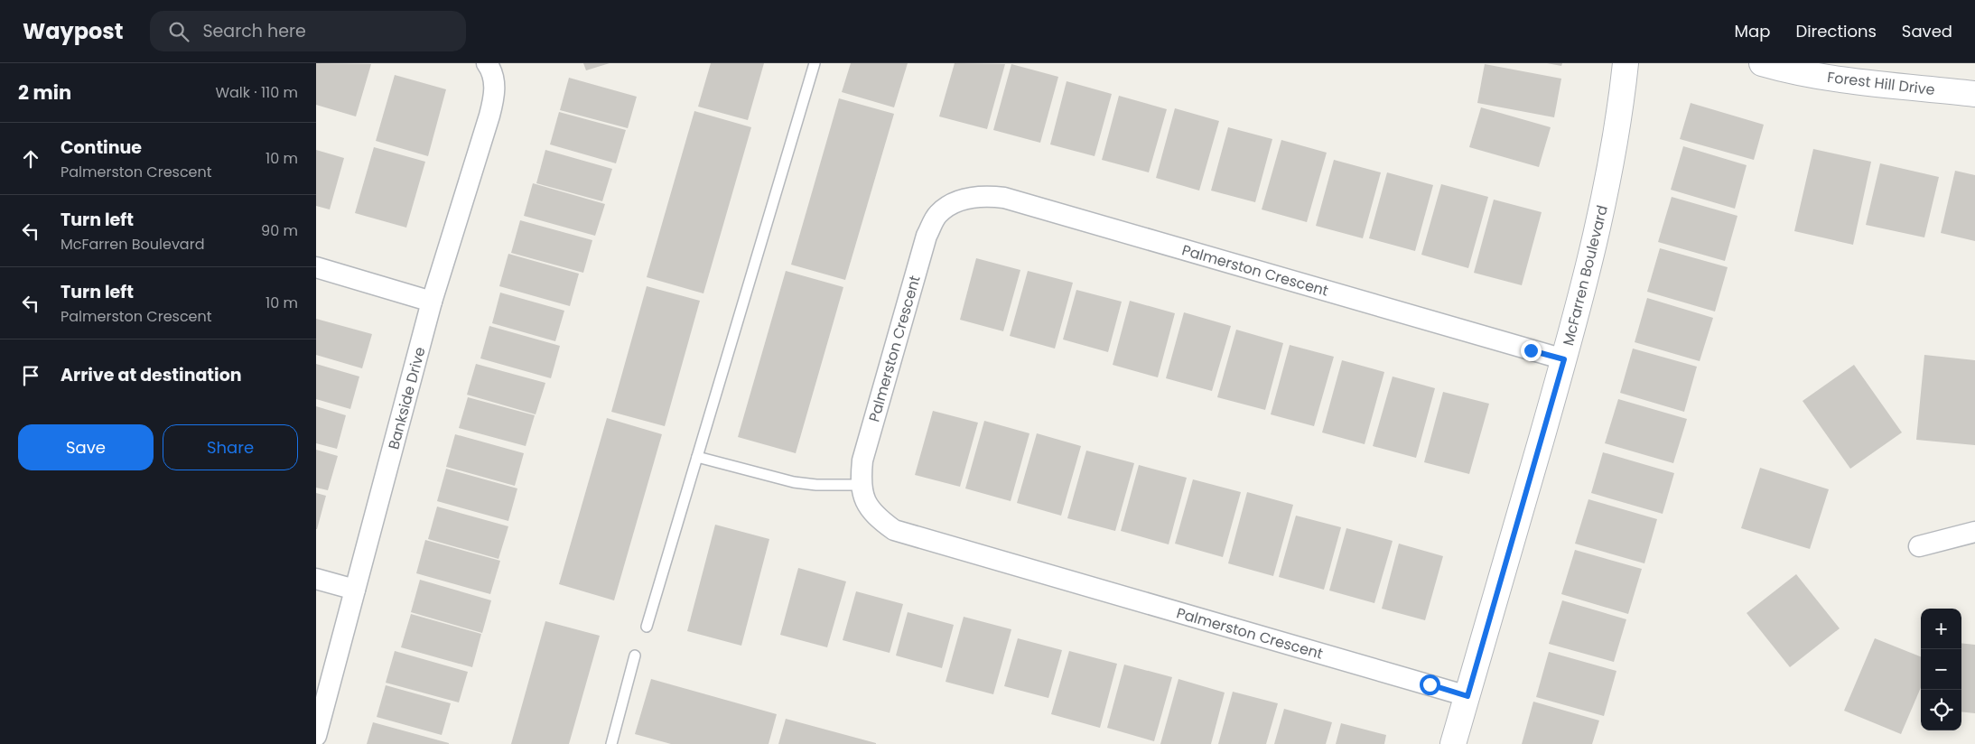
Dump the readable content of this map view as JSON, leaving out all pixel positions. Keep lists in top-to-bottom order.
{
  "streets": {
    "street": [
      "Forest Hill Drive",
      "Palmerston Crescent",
      "McFarren Boulevard",
      "Bankside Drive"
    ]
  },
  "crossings": [
    ["Palmerston Crescent", "McFarren Boulevard"]
  ],
  "page": {
    "header": "Waypost",
    "search": "Search here",
    "nav": ["Map", "Directions", "Saved"],
    "heading": ["2 min", "Walk · 110 m"],
    "list": [
      ["Continue", "Palmerston Crescent", "10 m"],
      ["Turn left", "McFarren Boulevard", "90 m"],
      ["Turn left", "Palmerston Crescent", "10 m"],
      "Arrive at destination"
    ],
    "buttons": ["Save", "Share"],
    "map_buttons": ["+", "−"]
  }
}
